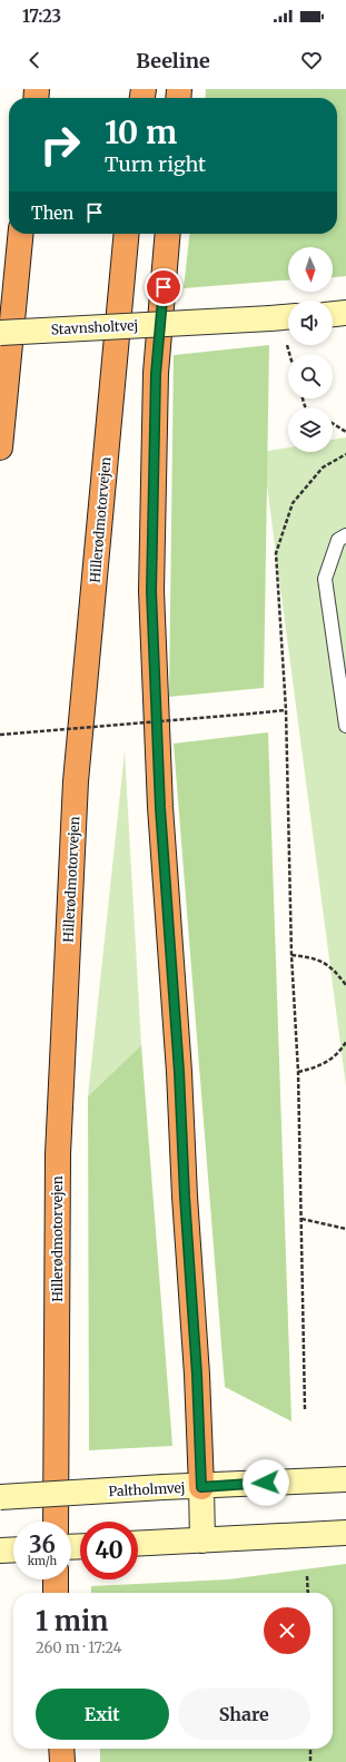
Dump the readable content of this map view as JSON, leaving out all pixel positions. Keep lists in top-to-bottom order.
{
  "streets": {
    "highway": ["Hillerødmotorvejen"],
    "street": ["Stavnsholtvej", "Paltholmvej"]
  },
  "north": "bottom",
  "page": {
    "status": "17:23",
    "header": "Beeline",
    "turn": ["10 m", "Turn right"],
    "then": "Then",
    "speed": "36 km/h",
    "limit": "40",
    "heading": ["1 min", "260 m · 17:24"],
    "buttons": ["Exit", "Share"]
  }
}
